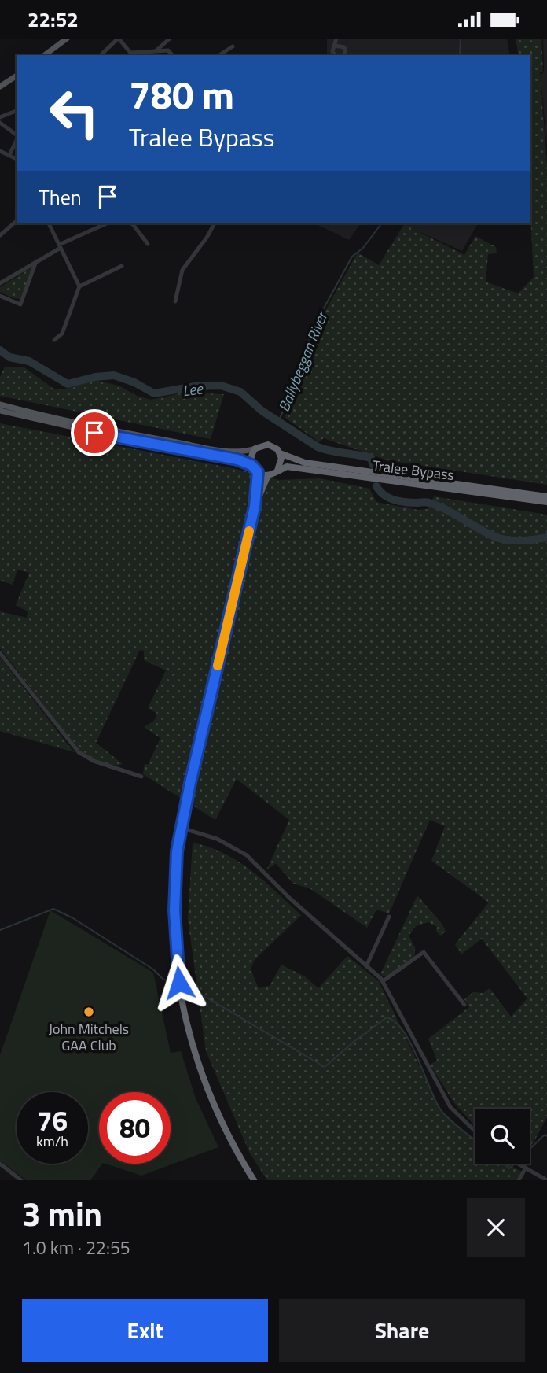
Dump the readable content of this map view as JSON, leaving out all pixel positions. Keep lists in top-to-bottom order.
{
  "streets": {
    "highway": ["Tralee Bypass"]
  },
  "water": ["Ballybeggan River", "Lee"],
  "places": ["John Mitchels GAA Club"],
  "page": {
    "status": "22:52",
    "turn": ["780 m", "Tralee Bypass"],
    "then": "Then",
    "speed": "76 km/h",
    "limit": "80",
    "heading": ["3 min", "1.0 km · 22:55"],
    "buttons": ["Exit", "Share"]
  }
}
